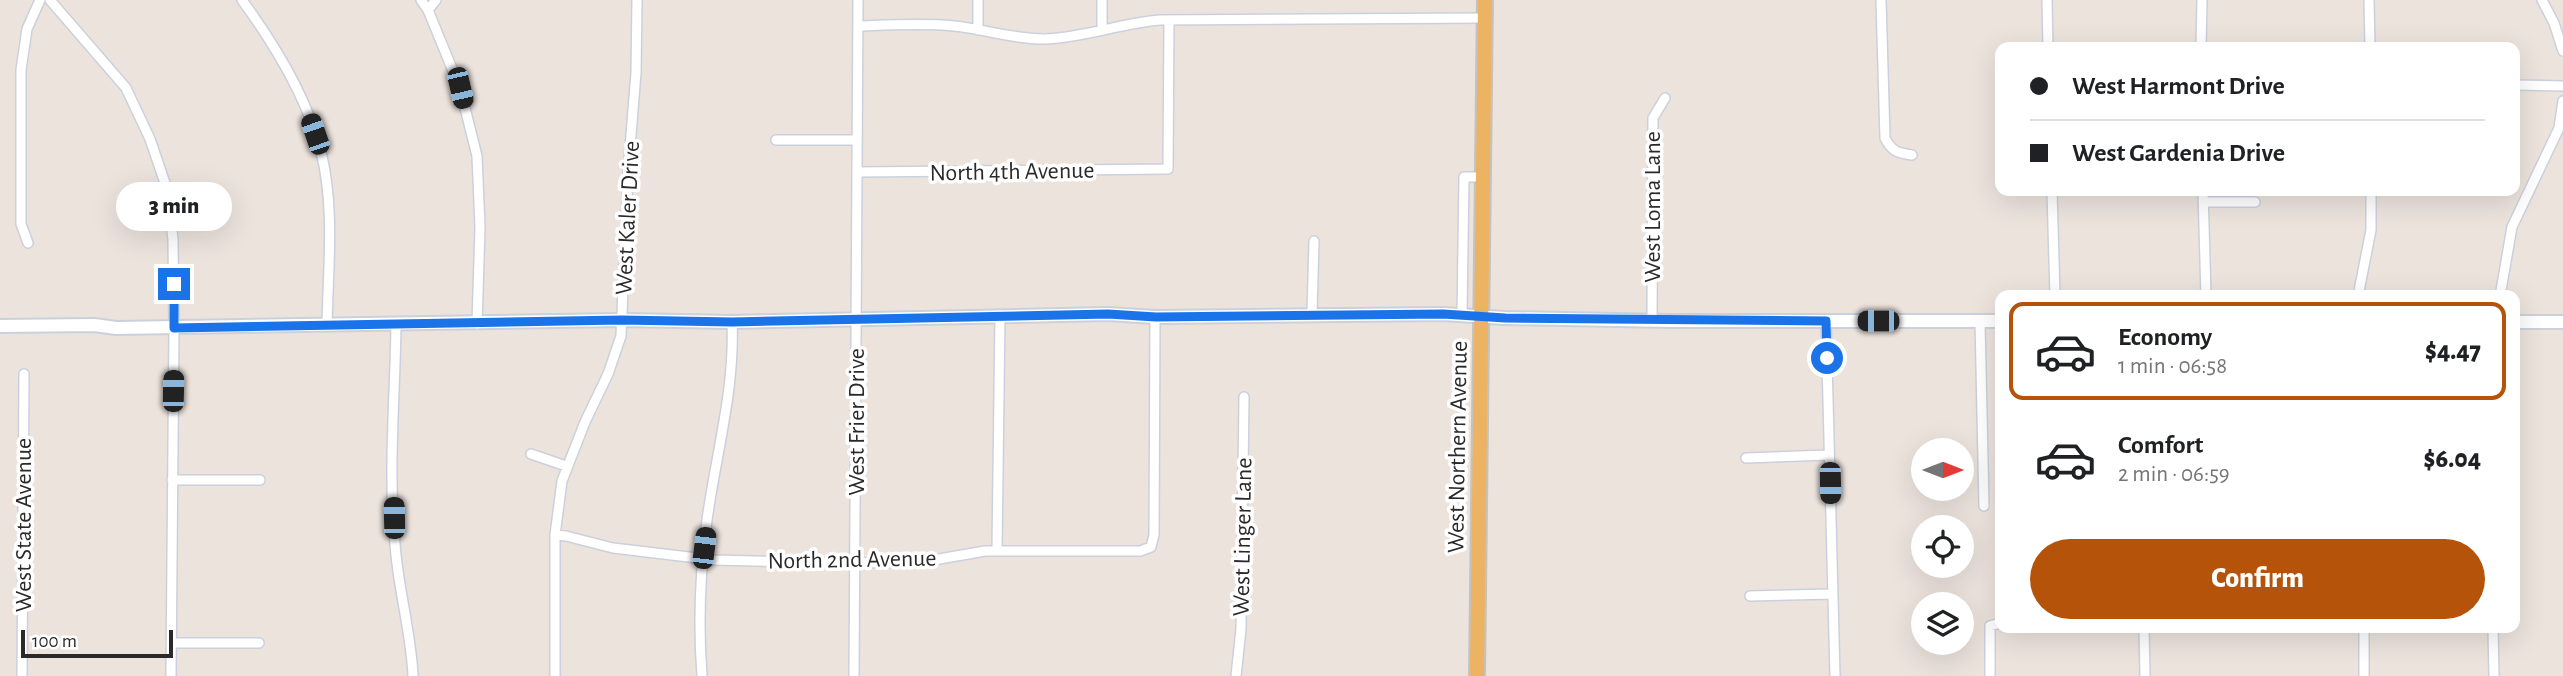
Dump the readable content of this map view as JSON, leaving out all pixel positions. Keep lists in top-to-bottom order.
{
  "streets": {
    "main road": ["West Northern Avenue"],
    "street": [
      "North 4th Avenue",
      "West Loma Lane",
      "West Kaler Drive",
      "West Frier Drive",
      "West State Avenue",
      "West Linger Lane",
      "North 2nd Avenue"
    ]
  },
  "crossings": [
    ["North 4th Avenue", "West Frier Drive"],
    ["West Kaler Drive", "North 2nd Avenue"],
    ["West Frier Drive", "North 2nd Avenue"]
  ],
  "scale_bar": "100 m",
  "north": "right",
  "page": {
    "banner": ["West Harmont Drive", "West Gardenia Drive"],
    "bubble": "3 min",
    "list": [
      {
        "name": "Economy",
        "note": "1 min · 06:58",
        "value": "$4.47"
      },
      {
        "name": "Comfort",
        "note": "2 min · 06:59",
        "value": "$6.04"
      }
    ],
    "buttons": "Confirm",
    "scale": "100 m"
  }
}
